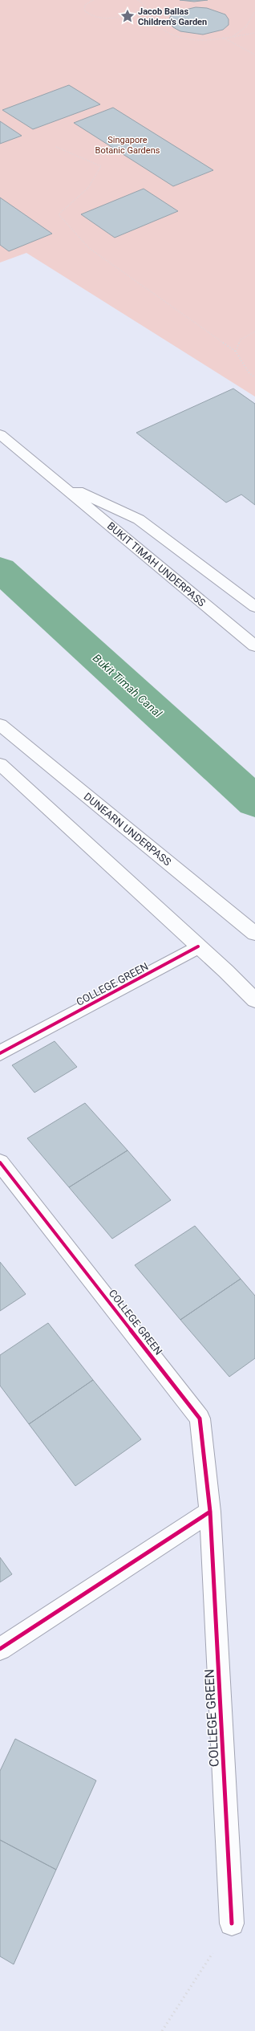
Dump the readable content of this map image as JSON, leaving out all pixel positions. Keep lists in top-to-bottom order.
{
  "streets": {
    "main road": ["BUKIT TIMAH UNDERPASS", "DUNEARN UNDERPASS", "COLLEGE GREEN"]
  },
  "water": ["Bukit Timah Canal"],
  "parks": ["Singapore Botanic Gardens"],
  "places": {
    "place": ["Jacob Ballas Children's Garden"]
  }
}
